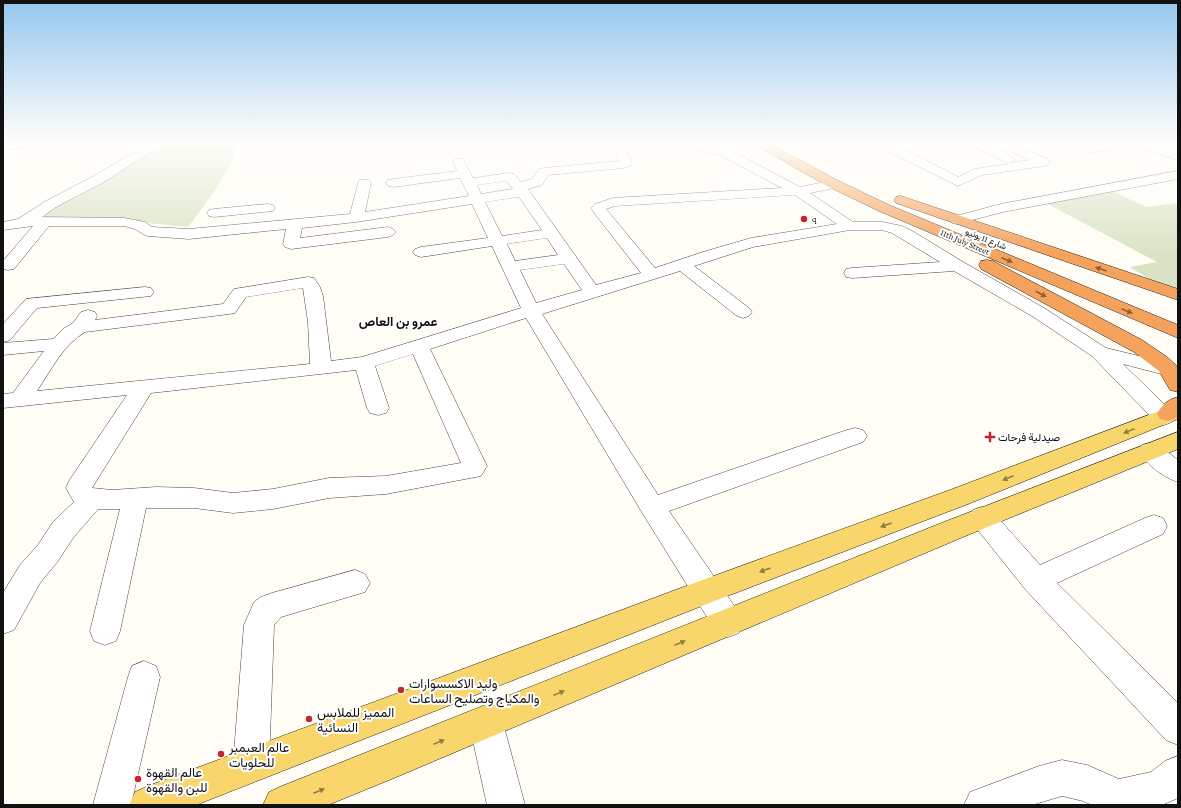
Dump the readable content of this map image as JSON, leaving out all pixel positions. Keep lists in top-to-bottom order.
{
  "streets": {
    "highway": ["شارع 11يونيو", "11th July Street"]
  },
  "crossings": [
    ["شارع 11يونيو", "11th July Street"]
  ],
  "districts": ["عمرو بن العاص"],
  "places": {
    "other": [
      "q",
      "وليد الاكسسوارات والمكياج وتصليح الساعات",
      "المميز للملابس النسائية",
      "عالم العبمبر للحلويات",
      "عالم القهوة للبن والقهوة"
    ],
    "health": ["صيدلية فرحات"]
  }
}
